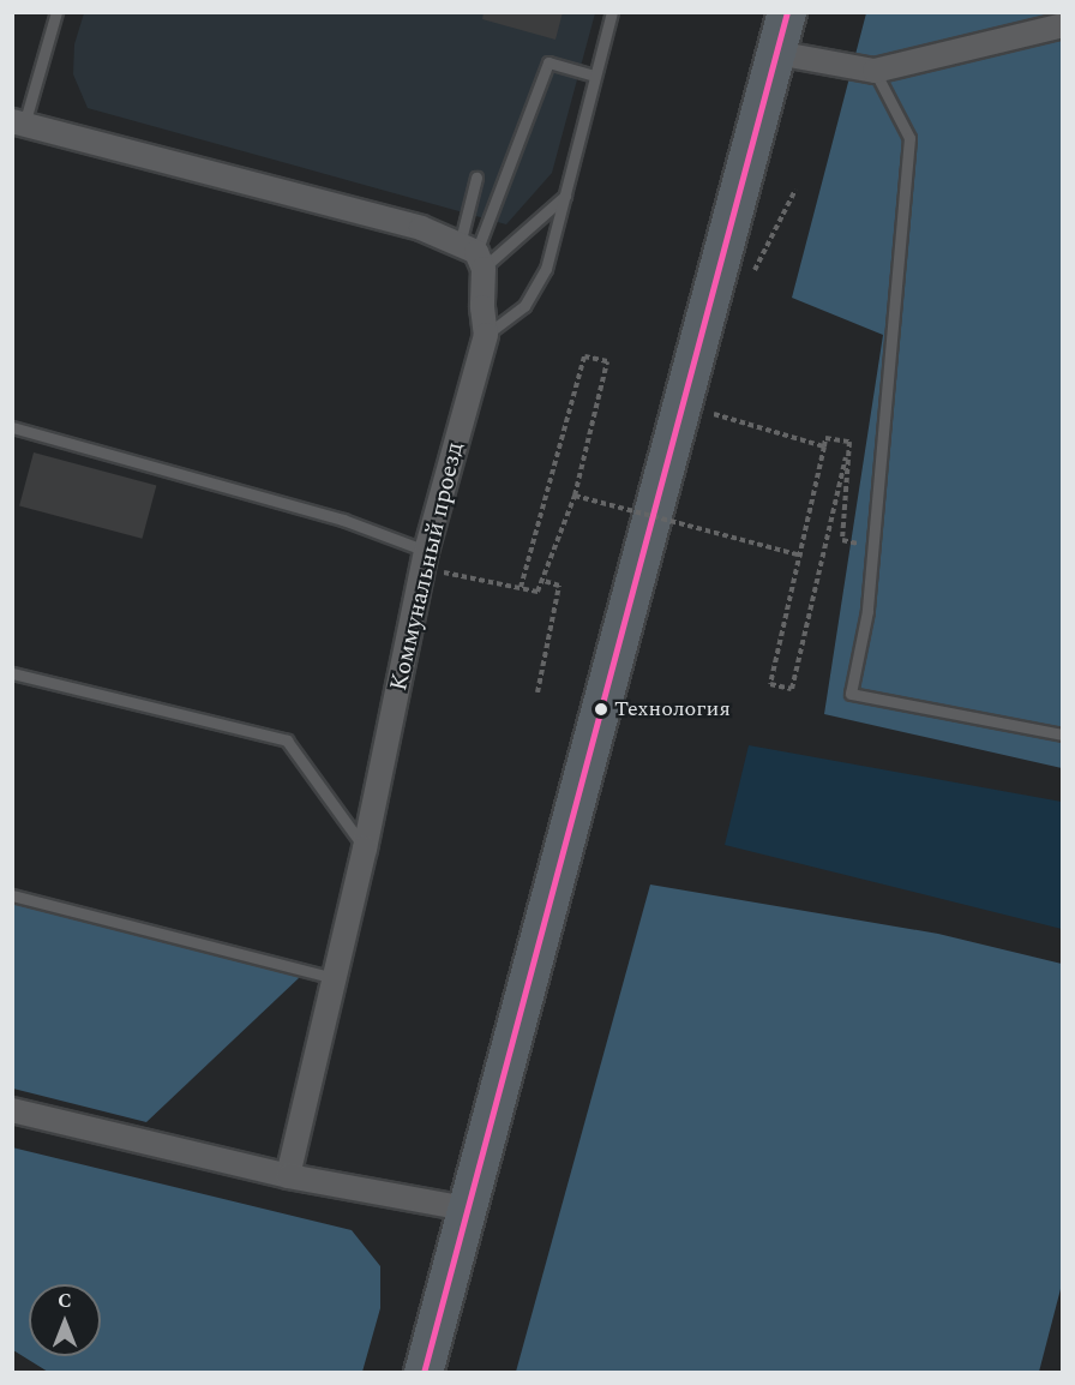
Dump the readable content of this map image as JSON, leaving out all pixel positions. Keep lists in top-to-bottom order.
{
  "streets": {
    "street": ["Коммунальный проезд"]
  },
  "places": ["Технология"],
  "north": "top"
}
